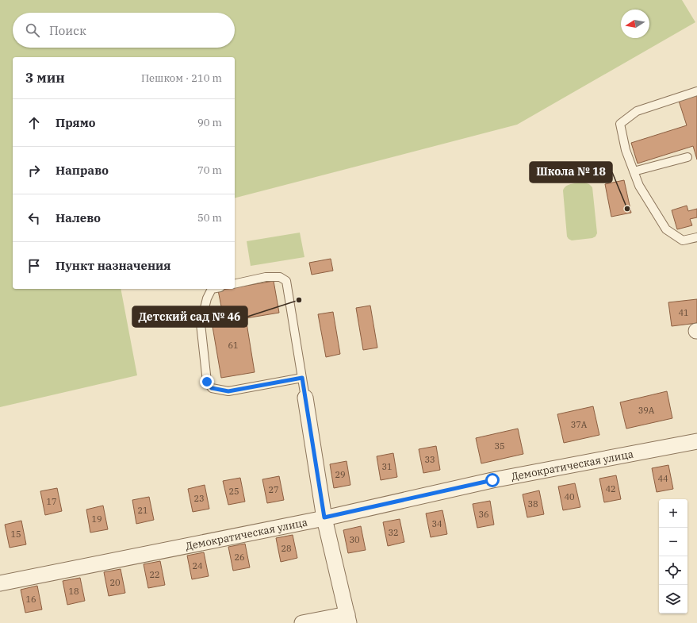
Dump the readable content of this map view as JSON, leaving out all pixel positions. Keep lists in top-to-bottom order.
{
  "streets": {
    "street": ["Демократическая улица"]
  },
  "places": ["Школа № 18", "Детский сад № 46"],
  "house_numbers": [
    "41",
    "61",
    "39А",
    "37А",
    "35",
    "33",
    "31",
    "29",
    "44",
    "42",
    "27",
    "25",
    "40",
    "23",
    "17",
    "38",
    "21",
    "36",
    "19",
    "34",
    "32",
    "15",
    "30",
    "28",
    "26",
    "24",
    "22",
    "20",
    "18",
    "16"
  ],
  "north": "left",
  "page": {
    "search": "Поиск",
    "heading": ["3 мин", "Пешком · 210 m"],
    "list": [
      ["Прямо", "90 m"],
      ["Направо", "70 m"],
      ["Налево", "50 m"],
      "Пункт назначения"
    ],
    "map_buttons": ["+", "−"]
  }
}
